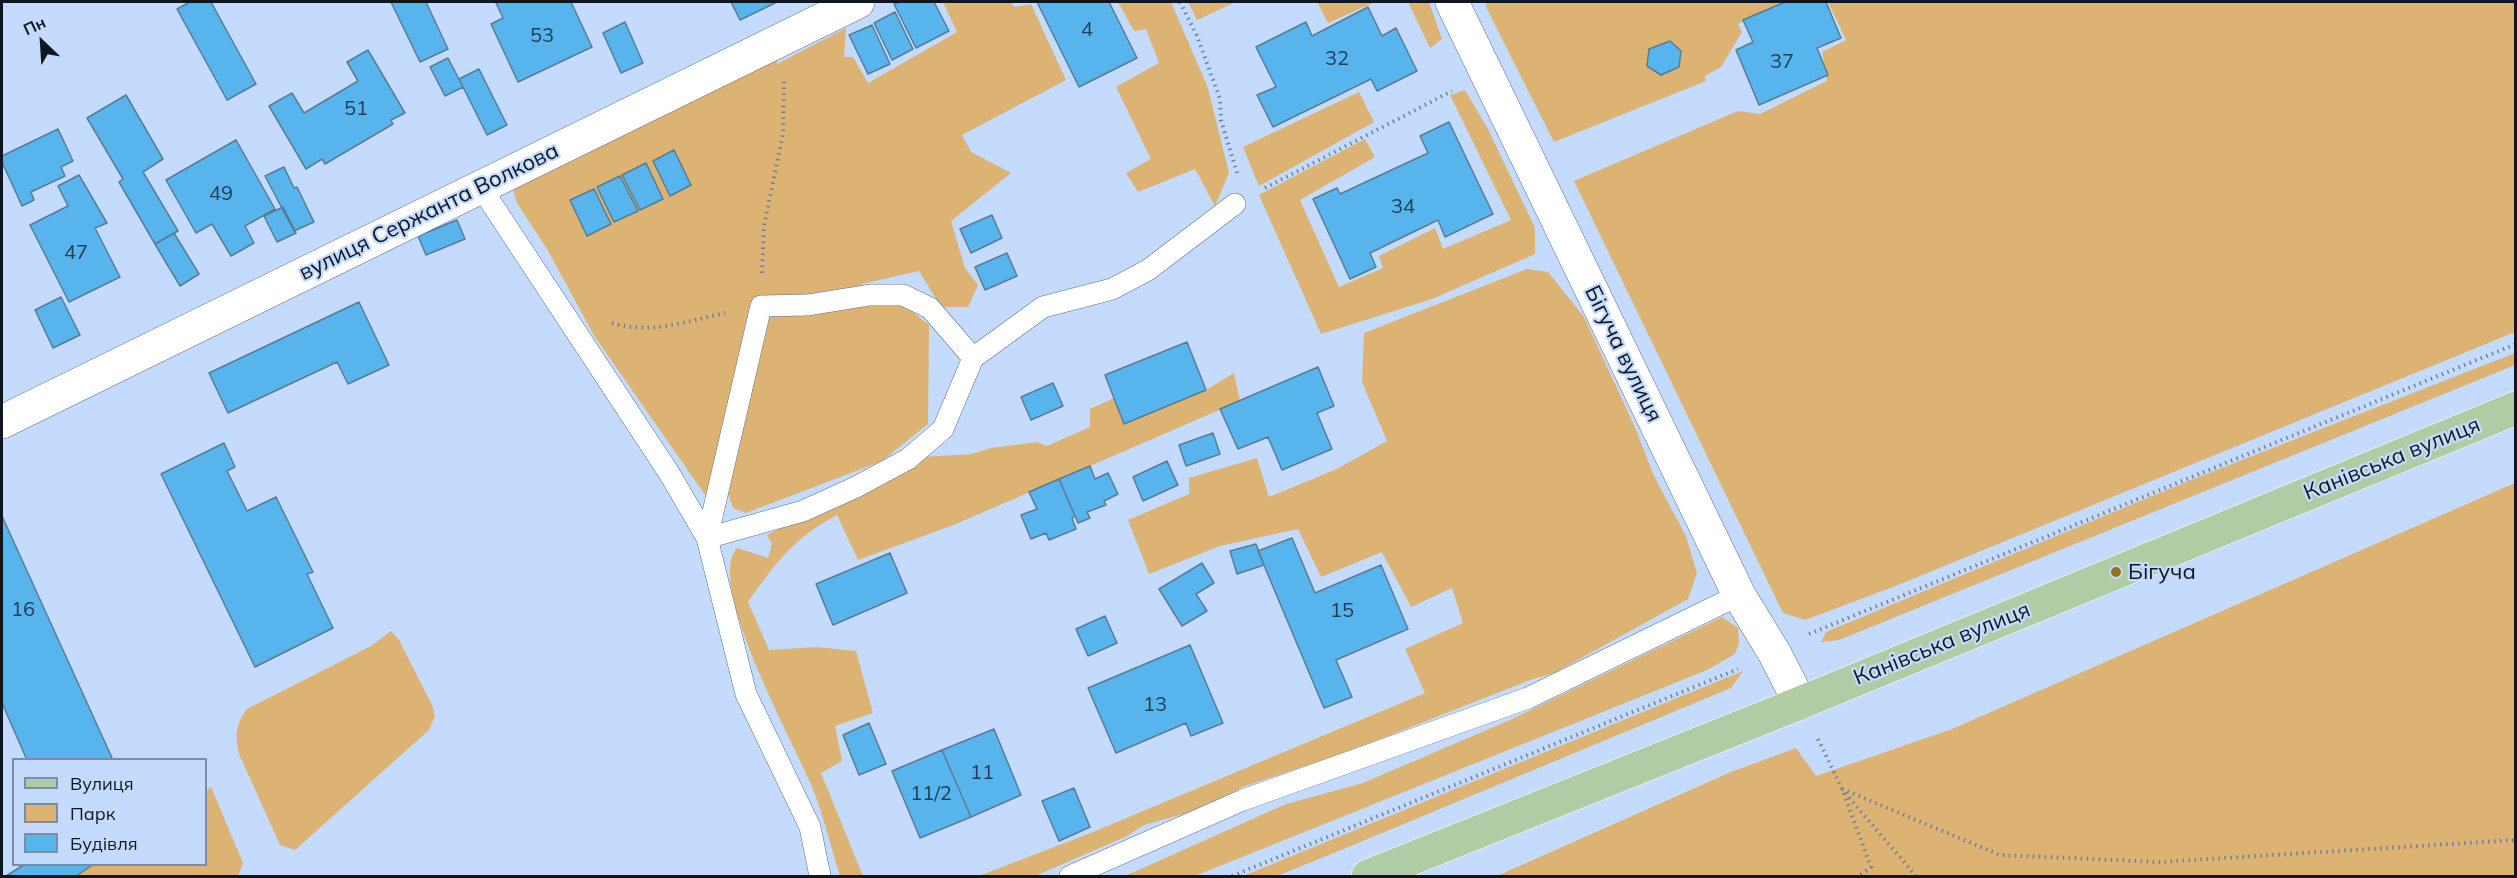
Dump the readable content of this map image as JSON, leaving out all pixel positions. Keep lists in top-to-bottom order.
{
  "streets": {
    "main road": ["Канівська вулиця"],
    "street": ["вулиця Сержанта Волкова", "Бігуча вулиця"]
  },
  "crossings": [
    ["Бігуча вулиця", "Канівська вулиця"]
  ],
  "places": ["Бігуча"],
  "house_numbers": [
    "4",
    "53",
    "32",
    "37",
    "51",
    "49",
    "34",
    "47",
    "16",
    "15",
    "13",
    "11",
    "11/2"
  ],
  "legend": ["Вулиця", "Парк", "Будівля"],
  "north": "top left"
}
